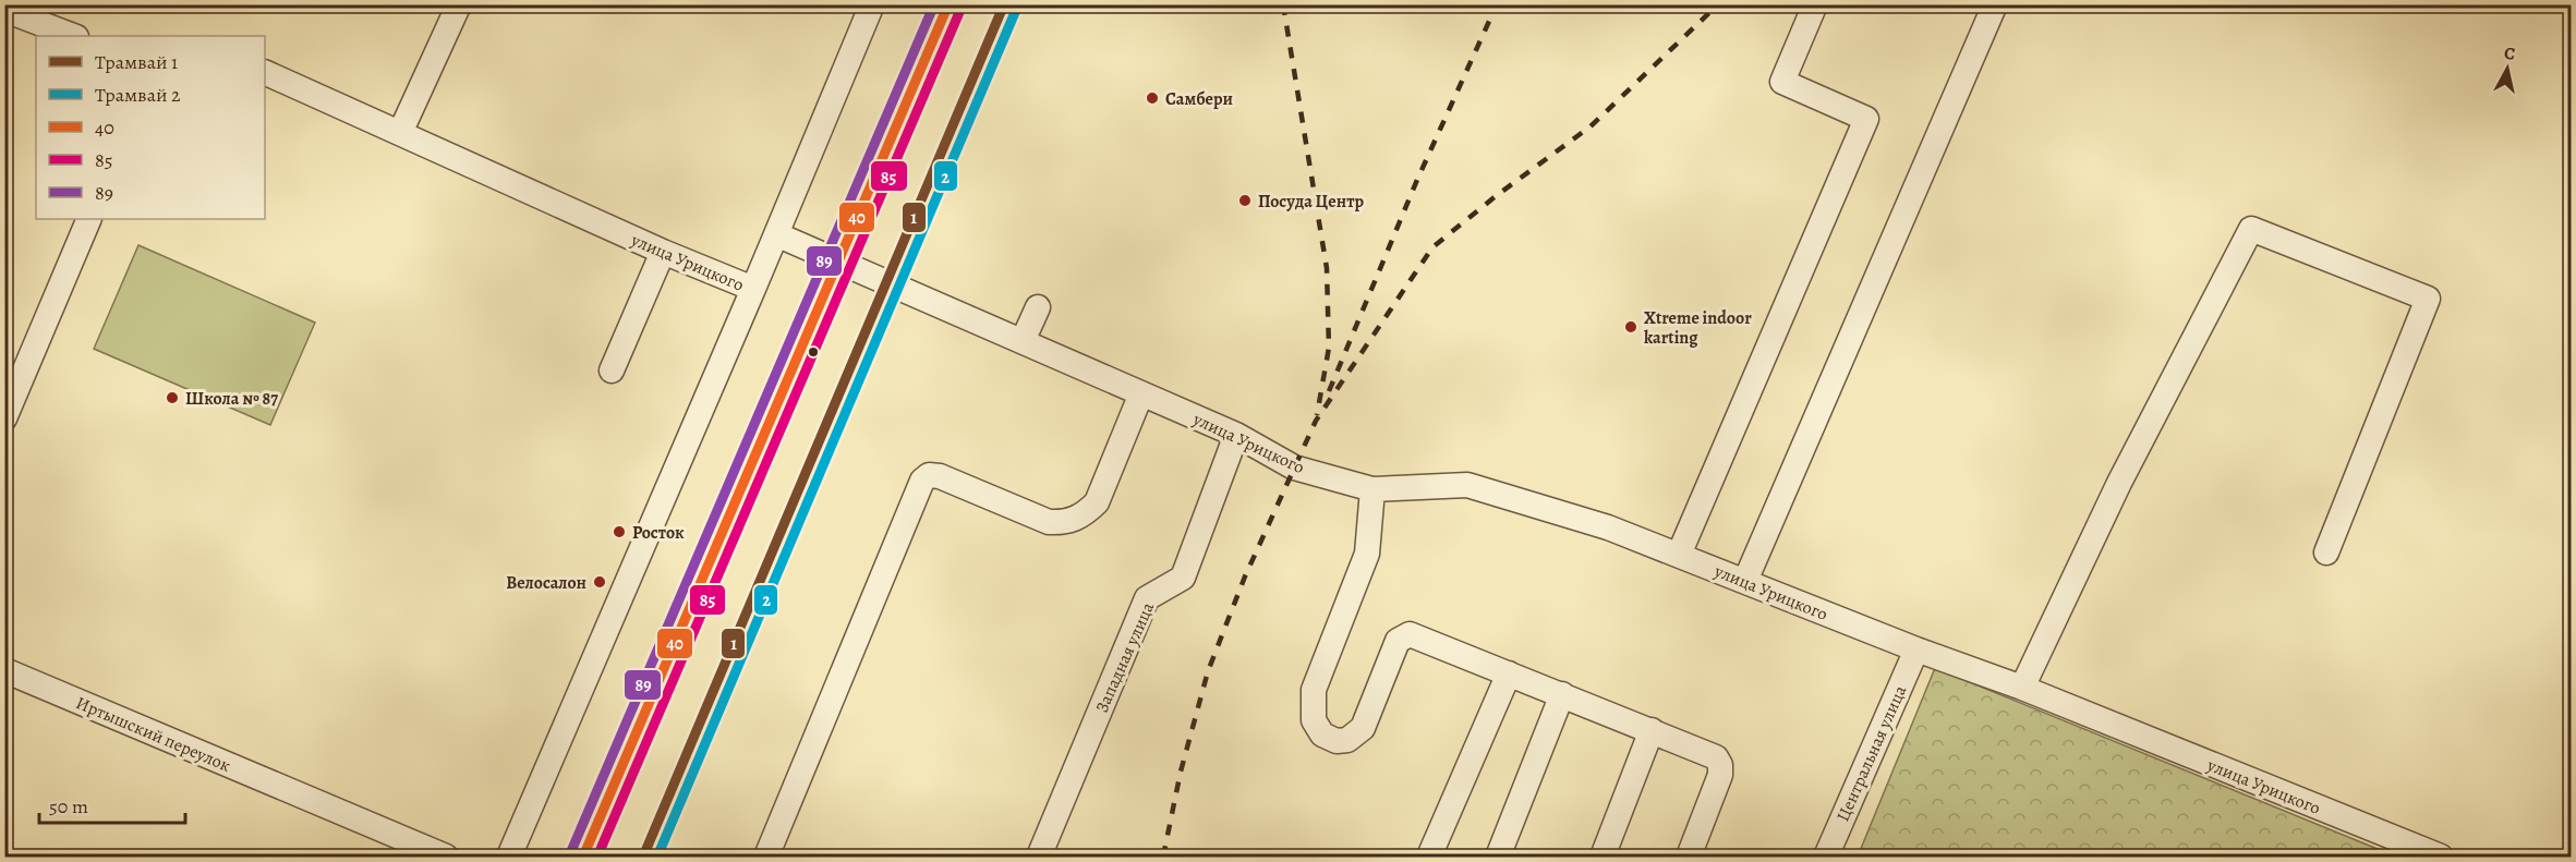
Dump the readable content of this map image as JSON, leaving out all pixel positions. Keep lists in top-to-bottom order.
{
  "streets": {
    "street": [
      "улица Урицкого",
      "Западная улица",
      "Иртышский переулок",
      "Центральная улица"
    ]
  },
  "crossings": [
    ["улица Урицкого", "Западная улица"],
    ["улица Урицкого", "Центральная улица"]
  ],
  "places": [
    "Самбери",
    "Посуда Центр",
    "Xtreme indoor karting",
    "Школа № 87",
    "Росток",
    "Велосалон"
  ],
  "lines": [
    "tram line 1",
    "transit line 40",
    "transit line 89",
    "tram line 2",
    "transit line 85"
  ],
  "legend": [
    "Трамвай 1",
    "Трамвай 2",
    "40",
    "85",
    "89"
  ],
  "scale_bar": "50 m",
  "north": "top"
}
